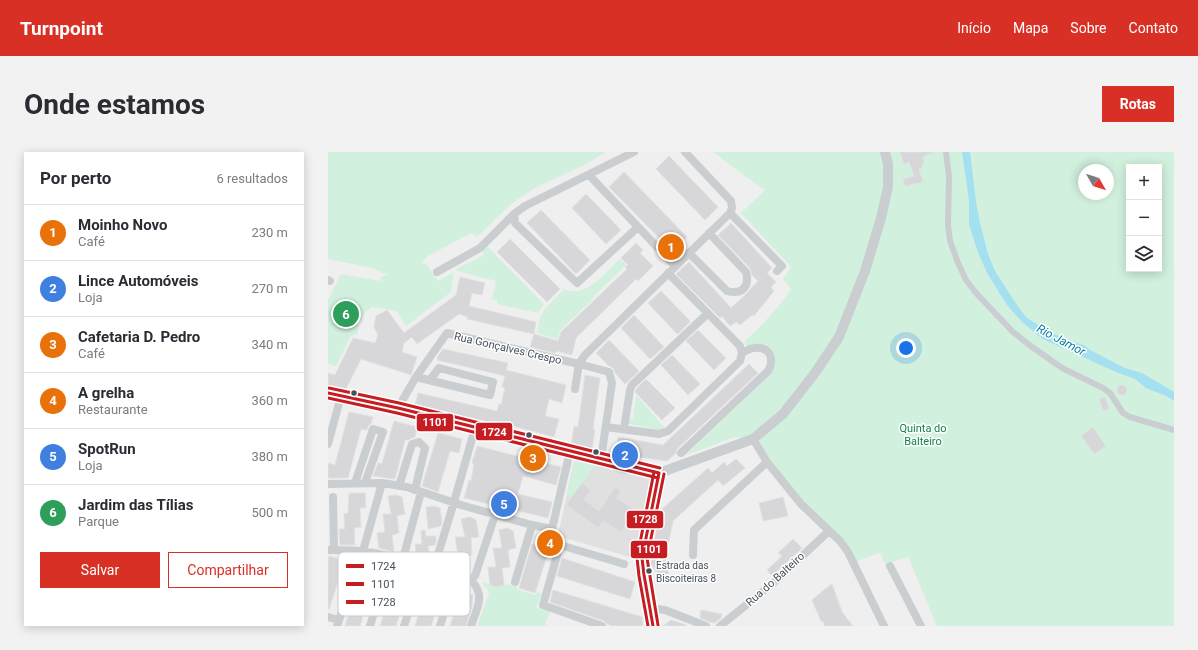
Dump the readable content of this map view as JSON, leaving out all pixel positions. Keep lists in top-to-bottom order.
{
  "streets": {
    "street": ["Rua Gonçalves Crespo", "Rua do Balteiro"]
  },
  "water": ["Rio Jamor"],
  "parks": ["Quinta do Balteiro"],
  "places": ["Estrada das Biscoiteiras 8"],
  "lines": ["transit line 1728", "transit line 1724", "transit line 1101"],
  "legend": ["1724", "1101", "1728"],
  "north": "bottom right",
  "page": {
    "header": "Turnpoint",
    "nav": [
      "Início",
      "Mapa",
      "Sobre",
      "Contato"
    ],
    "buttons": [
      "Rotas",
      ["Salvar", "Compartilhar"]
    ],
    "title": "Onde estamos",
    "heading": ["Por perto", "6 resultados"],
    "map_buttons": ["+", "−"],
    "list": [
      {
        "mark": "1",
        "name": "Moinho Novo",
        "note": "Café",
        "value": "230 m"
      },
      {
        "mark": "2",
        "name": "Lince Automóveis",
        "note": "Loja",
        "value": "270 m"
      },
      {
        "mark": "3",
        "name": "Cafetaria D. Pedro",
        "note": "Café",
        "value": "340 m"
      },
      {
        "mark": "4",
        "name": "A grelha",
        "note": "Restaurante",
        "value": "360 m"
      },
      {
        "mark": "5",
        "name": "SpotRun",
        "note": "Loja",
        "value": "380 m"
      },
      {
        "mark": "6",
        "name": "Jardim das Tílias",
        "note": "Parque",
        "value": "500 m"
      }
    ],
    "pins": [
      "1",
      "6",
      "2",
      "3",
      "5",
      "4"
    ]
  }
}
